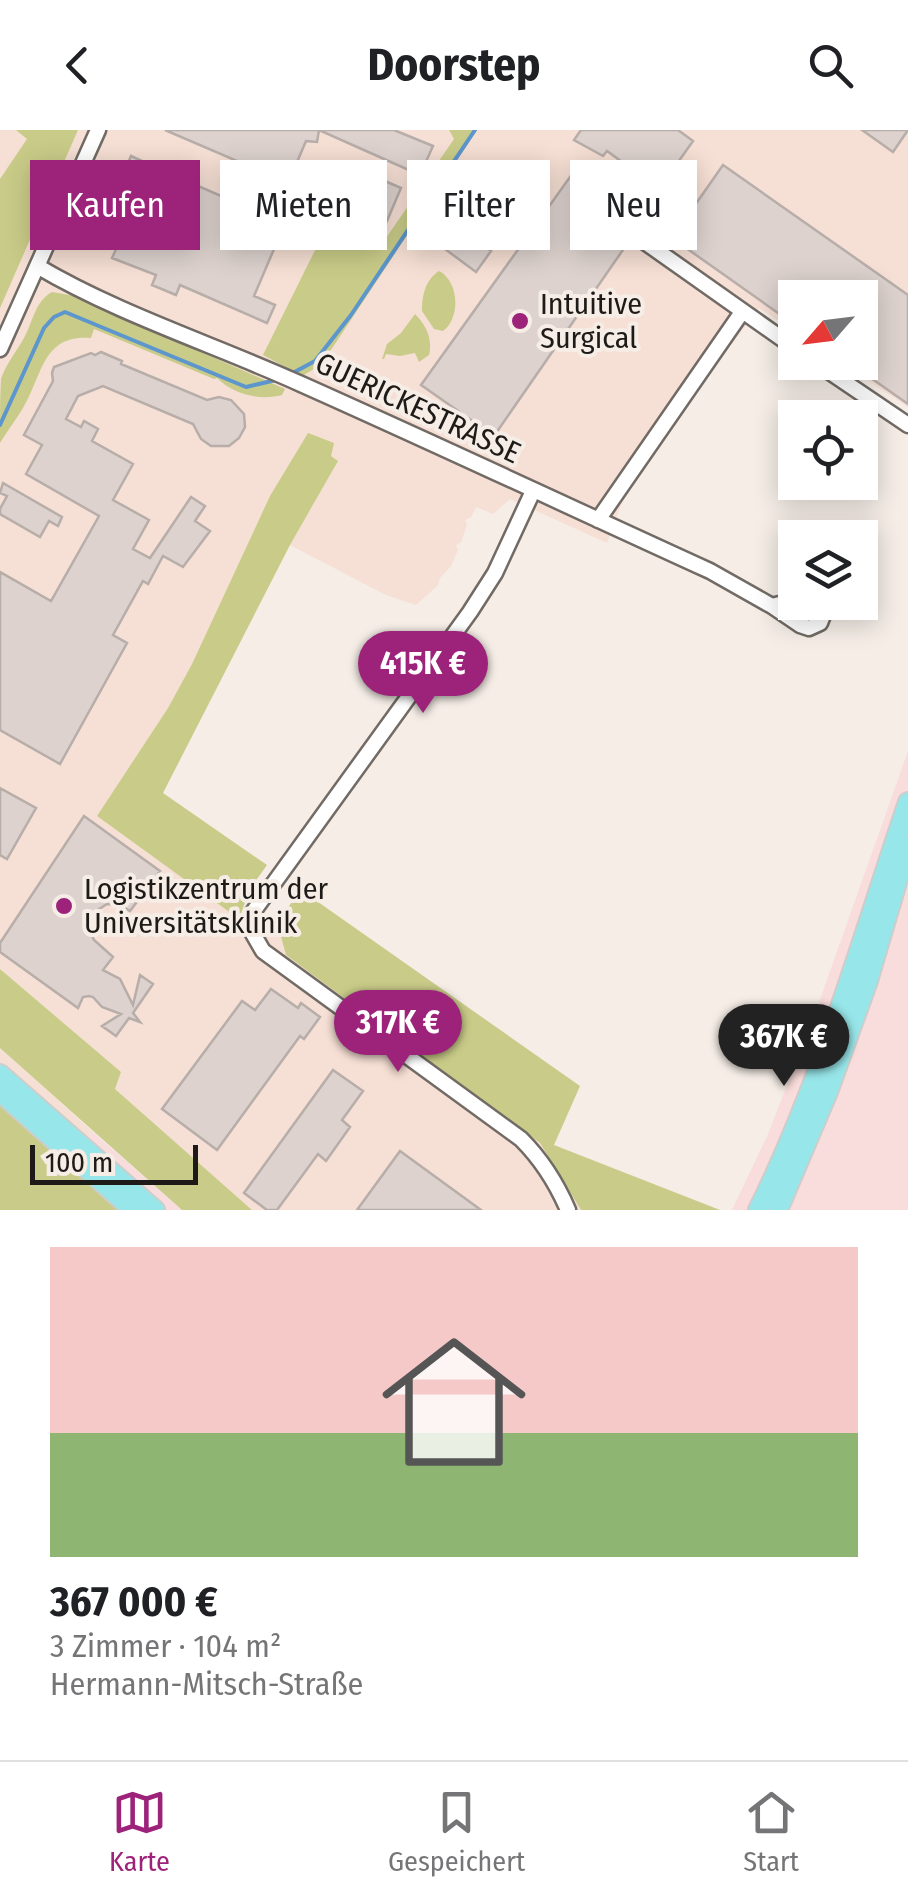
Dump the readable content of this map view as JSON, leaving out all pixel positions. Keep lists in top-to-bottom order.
{
  "streets": {
    "street": ["GUERICKESTRASSE"]
  },
  "places": ["Intuitive Surgical", "Logistikzentrum der Universitätsklinik"],
  "scale_bar": "100 m",
  "north": "bottom left",
  "page": {
    "header": "Doorstep",
    "chip": [
      "Kaufen",
      "Mieten",
      "Filter",
      "Neu"
    ],
    "price": ["415K €", "317K €", "367K €"],
    "scale": "100 m",
    "list": [
      {
        "name": "367 000 €",
        "note": "3 Zimmer · 104 m² · Hermann-Mitsch-Straße"
      }
    ],
    "tabs": ["Karte", "Gespeichert", "Start"]
  }
}
